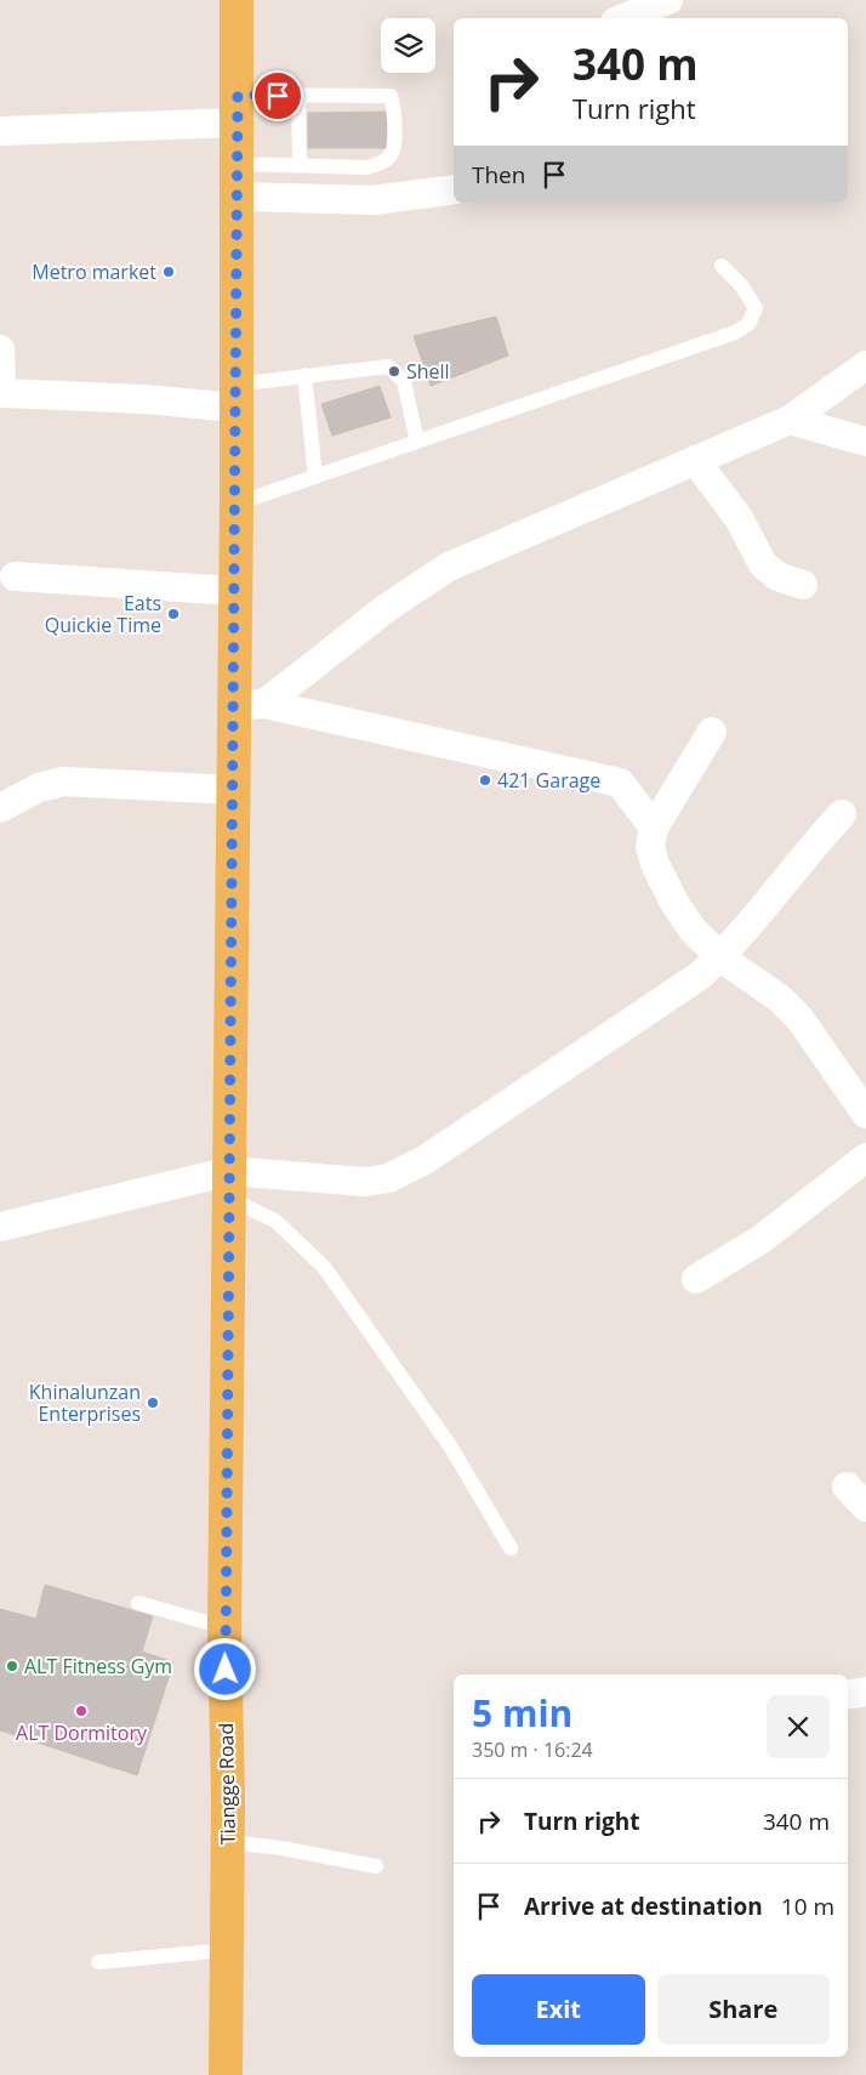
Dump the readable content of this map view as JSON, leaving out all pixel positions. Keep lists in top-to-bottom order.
{
  "streets": {
    "main road": ["Tiangge Road"]
  },
  "places": [
    "Metro market",
    "Shell",
    "Eats Quickie Time",
    "421 Garage",
    "Khinalunzan Enterprises",
    "ALT Fitness Gym",
    "ALT Dormitory"
  ],
  "page": {
    "turn": ["340 m", "Turn right"],
    "then": "Then",
    "heading": ["5 min", "350 m · 16:24"],
    "list": [
      {
        "name": "Turn right",
        "value": "340 m"
      },
      {
        "name": "Arrive at destination",
        "value": "10 m"
      }
    ],
    "buttons": ["Exit", "Share"]
  }
}
